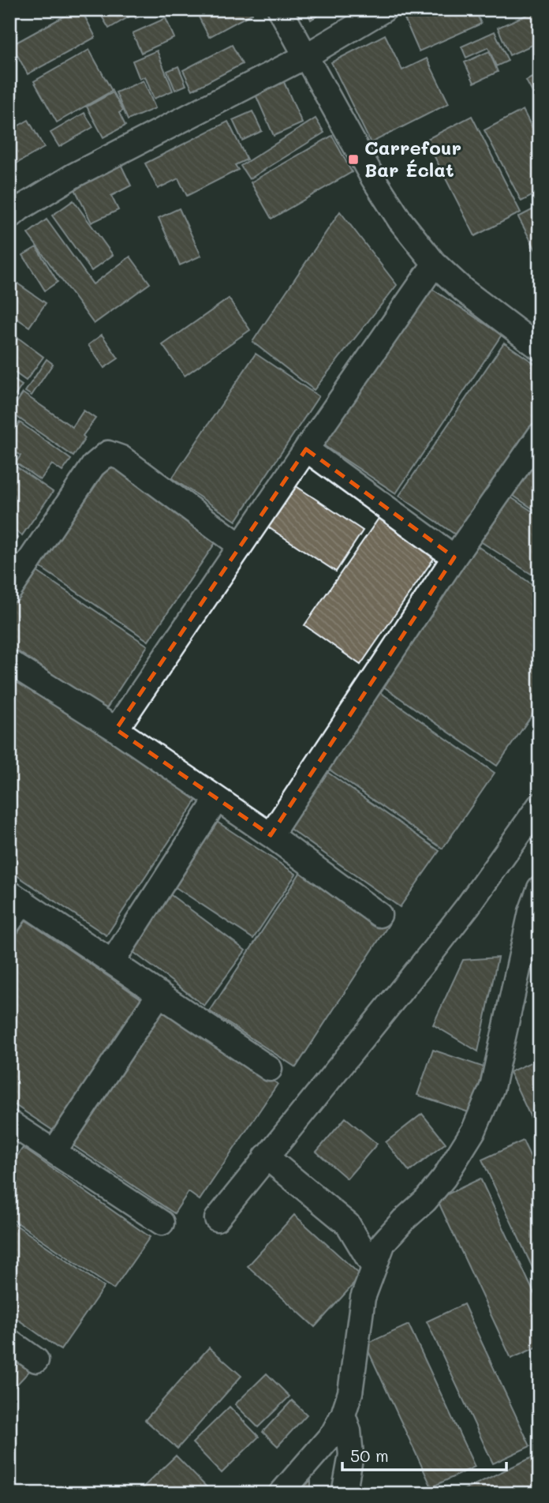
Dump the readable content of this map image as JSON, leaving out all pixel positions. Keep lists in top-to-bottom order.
{
  "places": {
    "transit": ["Carrefour Bar Éclat"]
  },
  "scale_bar": "50 m"
}
